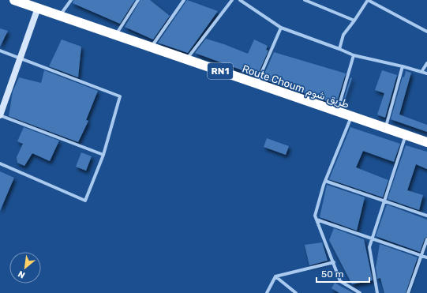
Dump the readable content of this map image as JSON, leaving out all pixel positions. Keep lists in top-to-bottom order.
{
  "streets": {
    "highway": ["RN1", "Route Choum طريق شوم"]
  },
  "scale_bar": "50 m",
  "north": "bottom left"
}
